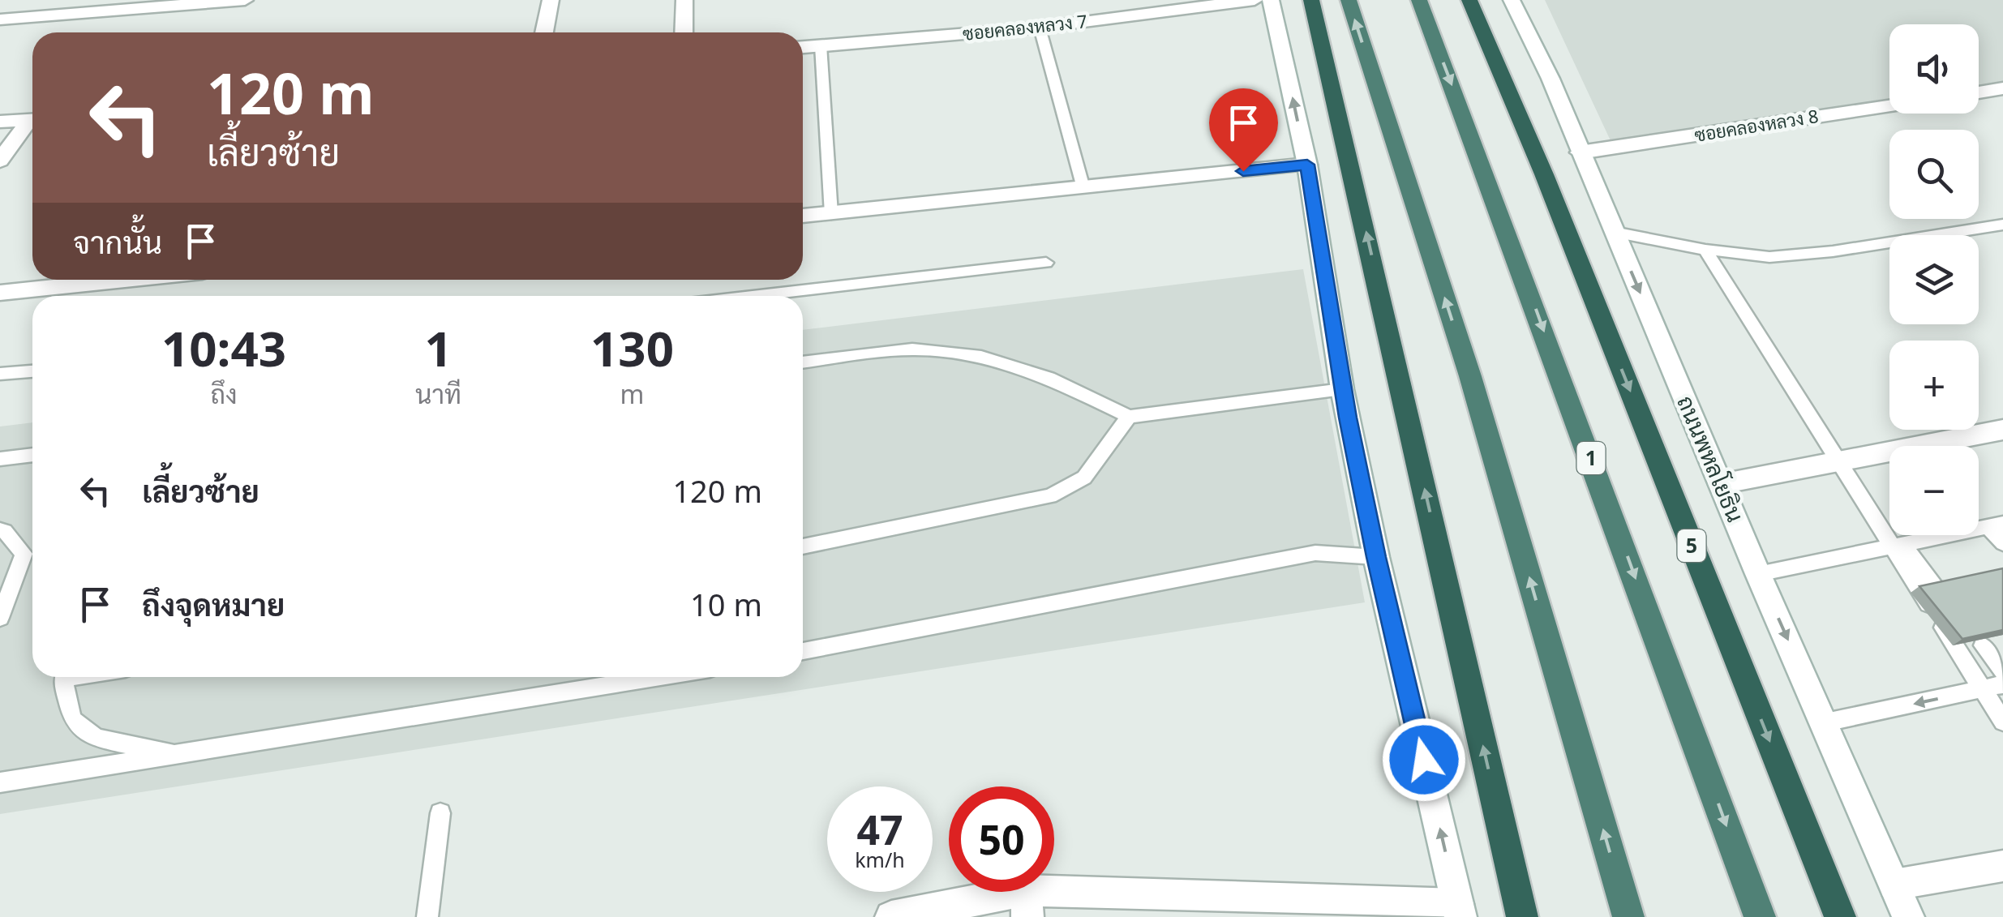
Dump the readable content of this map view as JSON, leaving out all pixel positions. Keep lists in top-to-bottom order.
{
  "streets": {
    "highway": ["1", "5"],
    "street": ["ซอยคลองหลวง 7", "ซอยคลองหลวง 8", "ถนนพหลโยธิน"]
  },
  "crossings": [
    ["ซอยคลองหลวง 8", "ถนนพหลโยธิน"]
  ],
  "one_way": ["ถนนพหลโยธิน"],
  "page": {
    "map_buttons": ["+", "−"],
    "turn": ["120 m", "เลี้ยวซ้าย"],
    "then": "จากนั้น",
    "eta": [
      "10:43",
      "ถึง",
      "1",
      "นาที",
      "130",
      "m"
    ],
    "list": [
      {
        "name": "เลี้ยวซ้าย",
        "value": "120 m"
      },
      {
        "name": "ถึงจุดหมาย",
        "value": "10 m"
      }
    ],
    "speed": "47 km/h",
    "limit": "50"
  }
}
